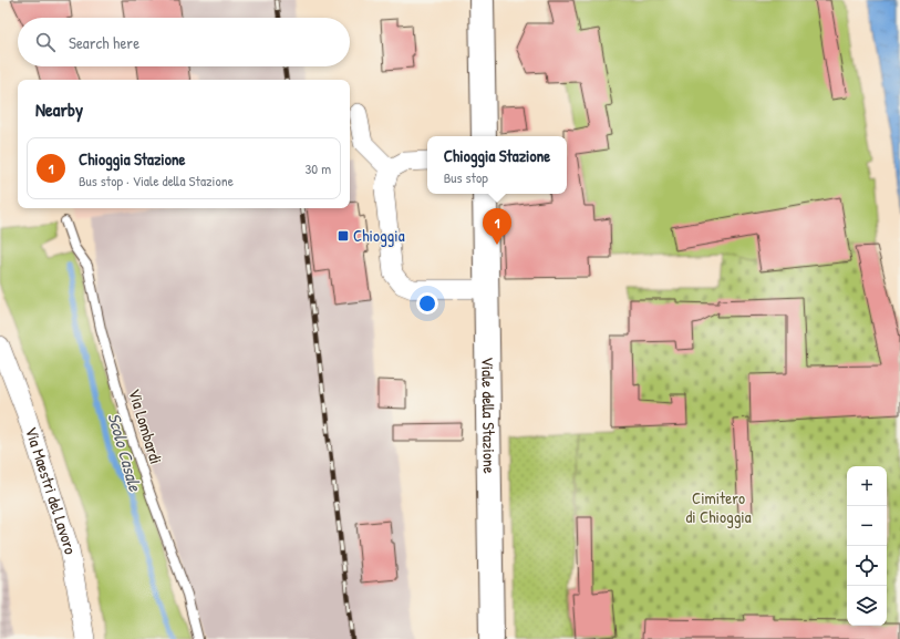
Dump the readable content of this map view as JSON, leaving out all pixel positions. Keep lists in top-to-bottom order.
{
  "streets": {
    "street": ["Viale della Stazione", "Via Maestri del Lavoro"],
    "lane": ["Via Lombardi"]
  },
  "water": ["Scolo Casale"],
  "parks": ["Cimitero di Chioggia"],
  "places": {
    "transit": ["Chioggia"]
  },
  "page": {
    "search": "Search here",
    "heading": "Nearby",
    "popup": ["Chioggia Stazione", "Bus stop"],
    "list": [
      {
        "mark": "1",
        "name": "Chioggia Stazione",
        "note": "Bus stop · Viale della Stazione",
        "value": "30 m"
      }
    ],
    "pins": "1",
    "map_buttons": ["+", "−"]
  }
}
